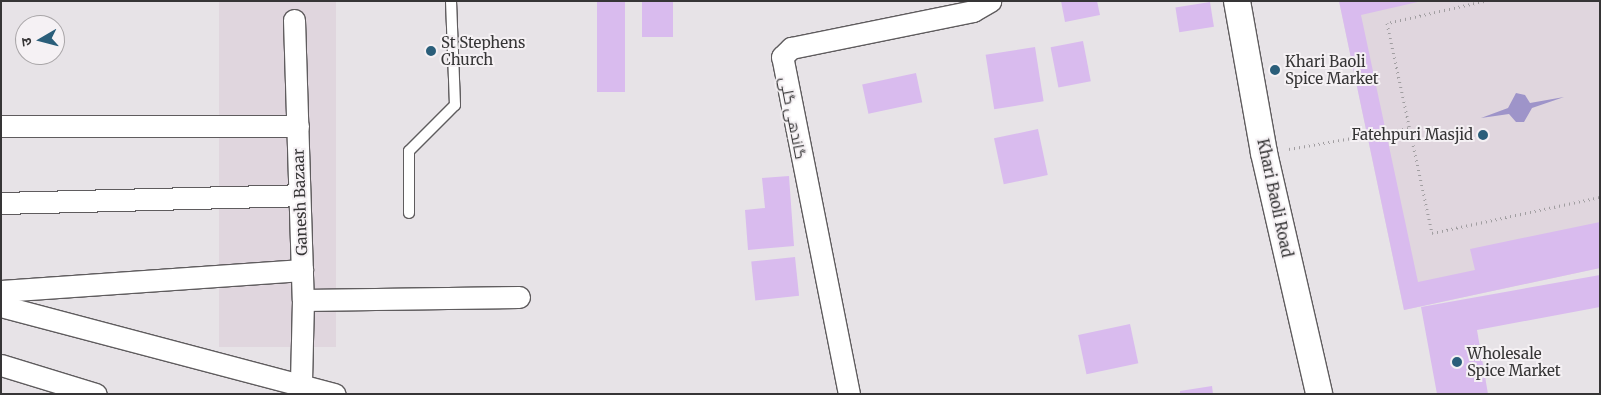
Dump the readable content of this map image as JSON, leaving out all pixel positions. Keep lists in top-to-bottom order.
{
  "streets": {
    "street": ["گاندھی گلی", "Khari Baoli Road", "Ganesh Bazaar"]
  },
  "places": [
    "St Stephens Church",
    "Khari Baoli Spice Market",
    "Fatehpuri Masjid",
    "Wholesale Spice Market"
  ],
  "north": "left"
}
